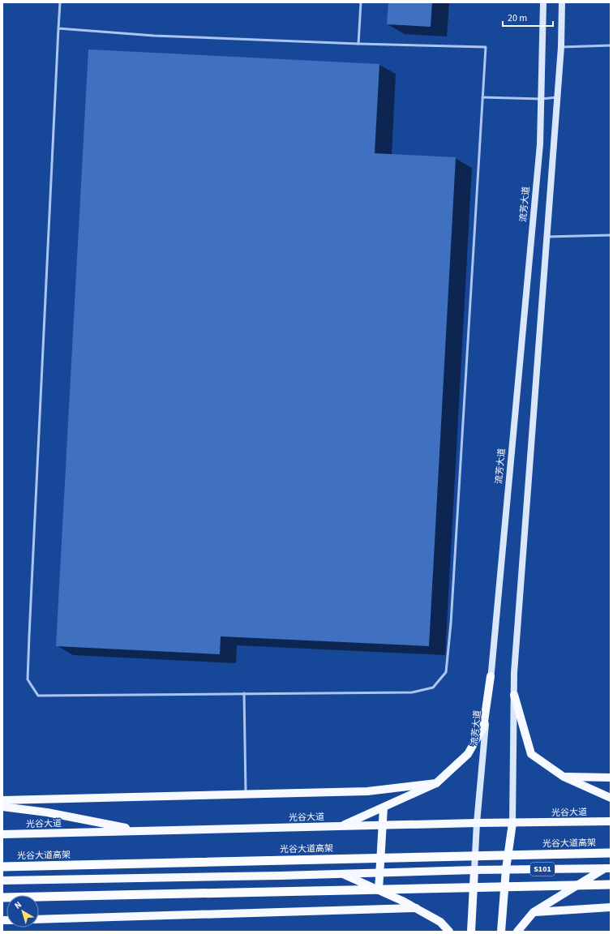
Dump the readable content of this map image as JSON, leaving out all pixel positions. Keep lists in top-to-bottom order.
{
  "streets": {
    "highway": ["光谷大道高架"],
    "main road": ["流芳大道", "光谷大道", "S101"]
  },
  "crossings": [
    ["流芳大道", "光谷大道"],
    ["流芳大道", "S101"]
  ],
  "scale_bar": "20 m",
  "north": "top left"
}
